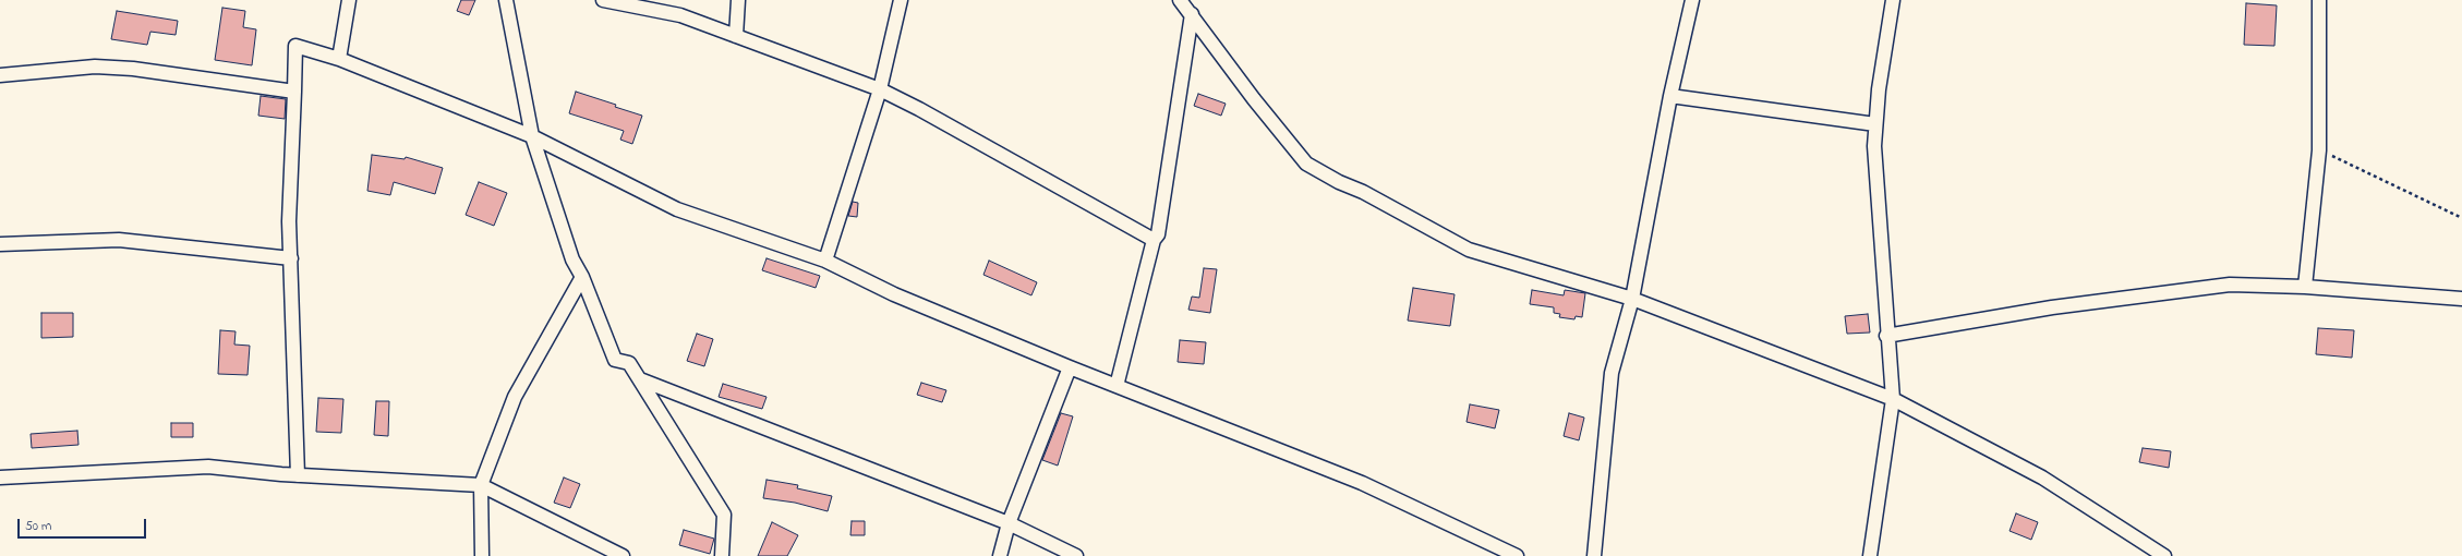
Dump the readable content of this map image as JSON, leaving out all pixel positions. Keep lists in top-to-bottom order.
{
  "scale_bar": "50 m"
}
